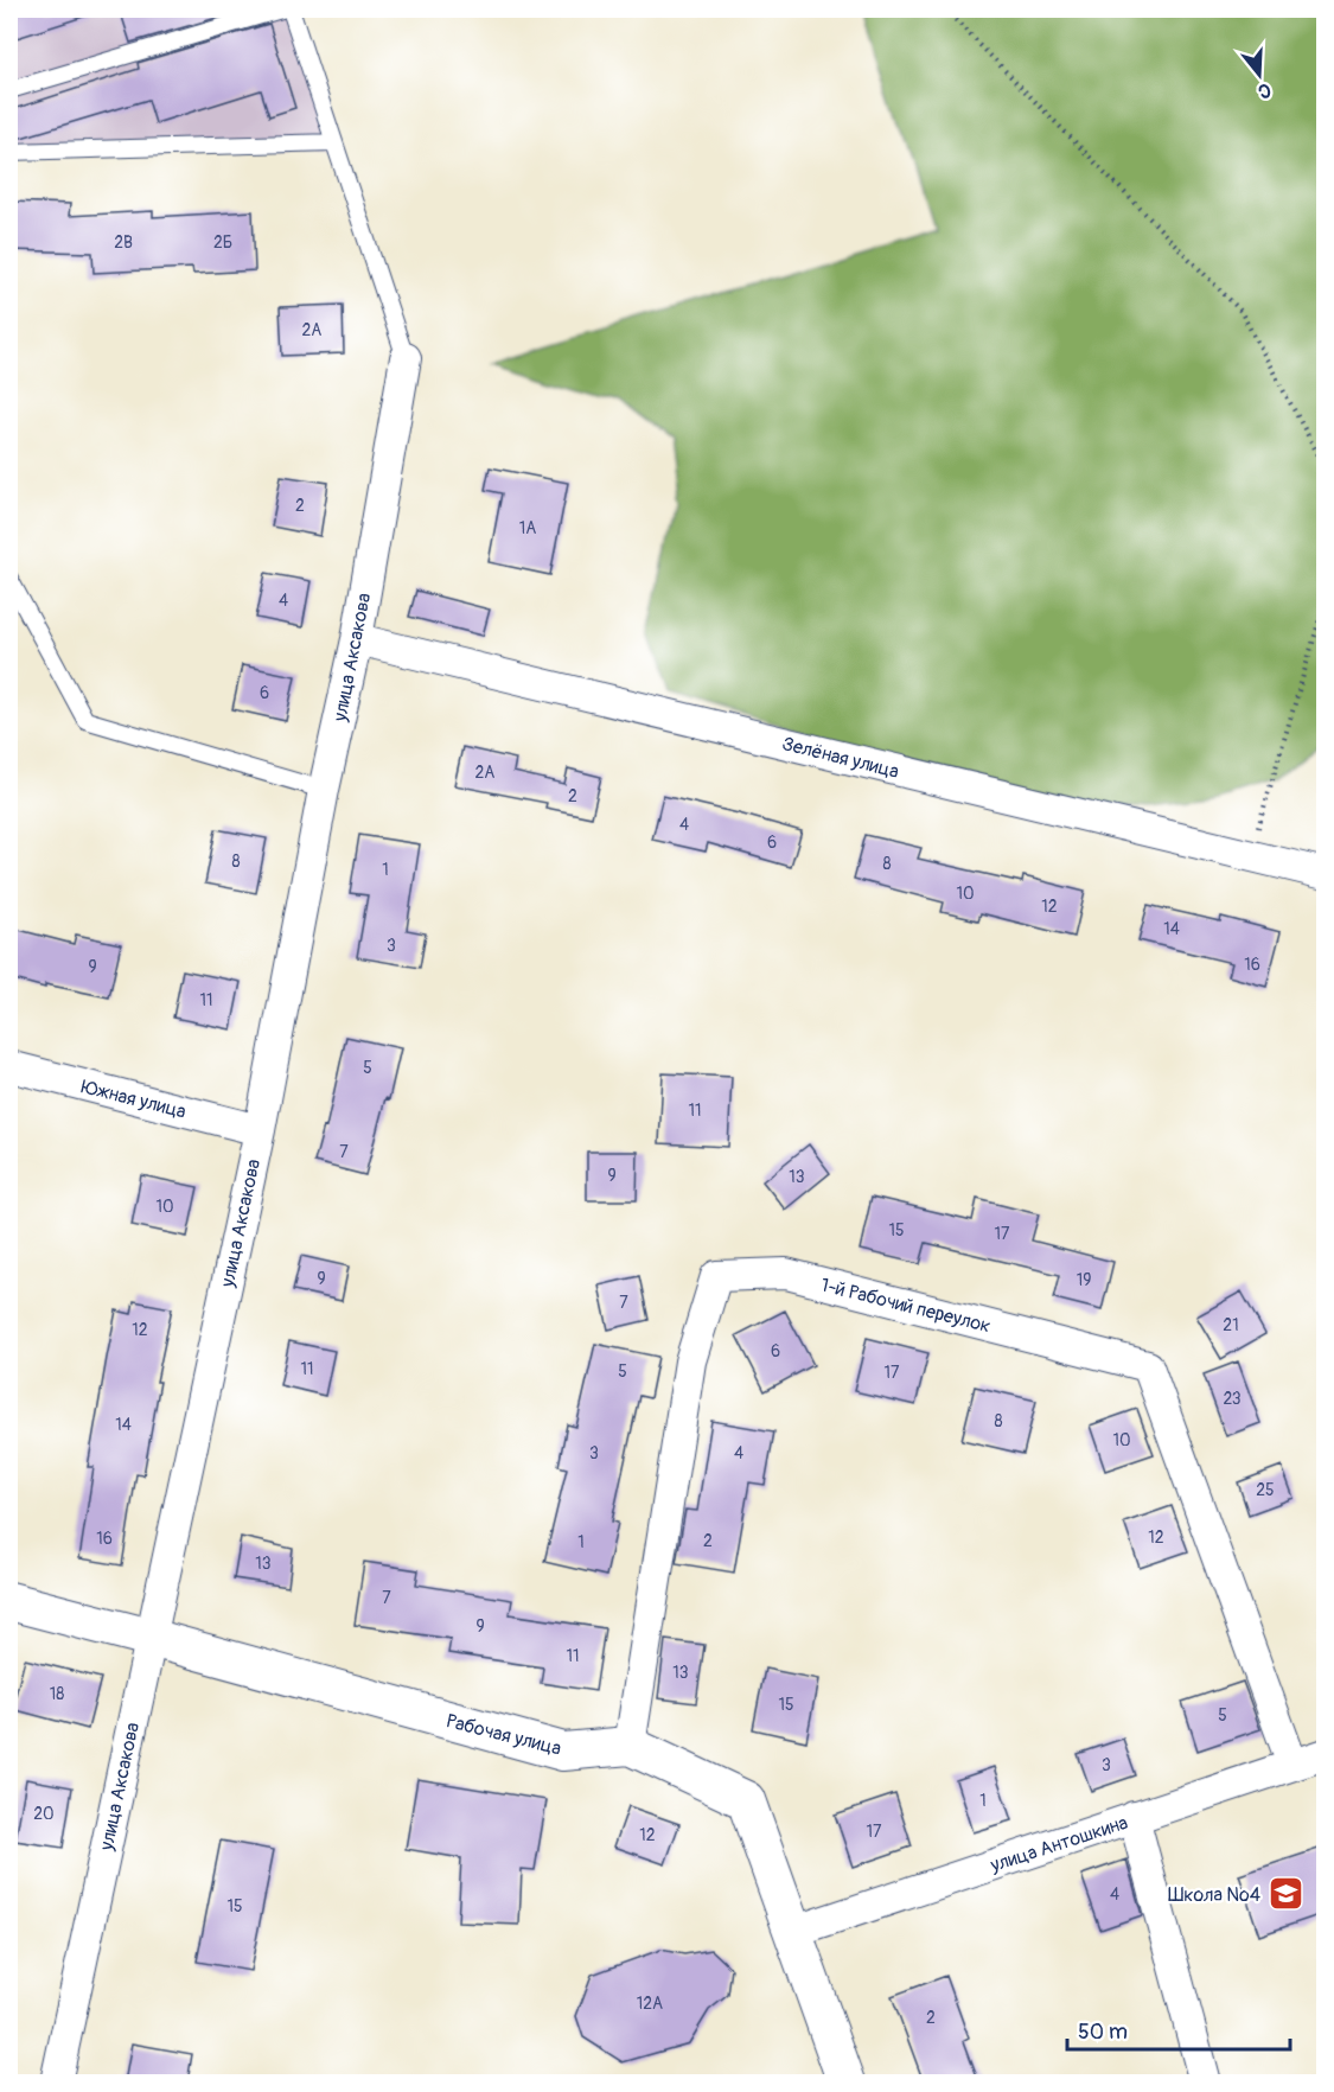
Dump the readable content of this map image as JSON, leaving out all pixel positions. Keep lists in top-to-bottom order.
{
  "streets": {
    "street": [
      "улица Аксакова",
      "Зелёная улица",
      "Южная улица",
      "1-й Рабочий переулок",
      "Рабочая улица",
      "улица Антошкина"
    ]
  },
  "crossings": [
    ["улица Аксакова", "Зелёная улица"],
    ["улица Аксакова", "Южная улица"],
    ["улица Аксакова", "Рабочая улица"],
    ["1-й Рабочий переулок", "Рабочая улица"],
    ["1-й Рабочий переулок", "улица Антошкина"]
  ],
  "places": {
    "school or university": ["Школа №4"]
  },
  "house_numbers": [
    "2В",
    "2Б",
    "2А",
    "2",
    "1А",
    "4",
    "6",
    "2А",
    "2",
    "4",
    "6",
    "8",
    "8",
    "1",
    "10",
    "12",
    "14",
    "3",
    "16",
    "9",
    "11",
    "5",
    "11",
    "7",
    "9",
    "13",
    "10",
    "15",
    "17",
    "9",
    "19",
    "7",
    "21",
    "12",
    "6",
    "11",
    "5",
    "17",
    "23",
    "8",
    "14",
    "10",
    "3",
    "4",
    "25",
    "12",
    "16",
    "2",
    "1",
    "13",
    "7",
    "9",
    "11",
    "13",
    "18",
    "15",
    "5",
    "3",
    "1",
    "20",
    "17",
    "12",
    "4",
    "15",
    "12А",
    "2"
  ],
  "scale_bar": "50 m",
  "north": "bottom"
}
